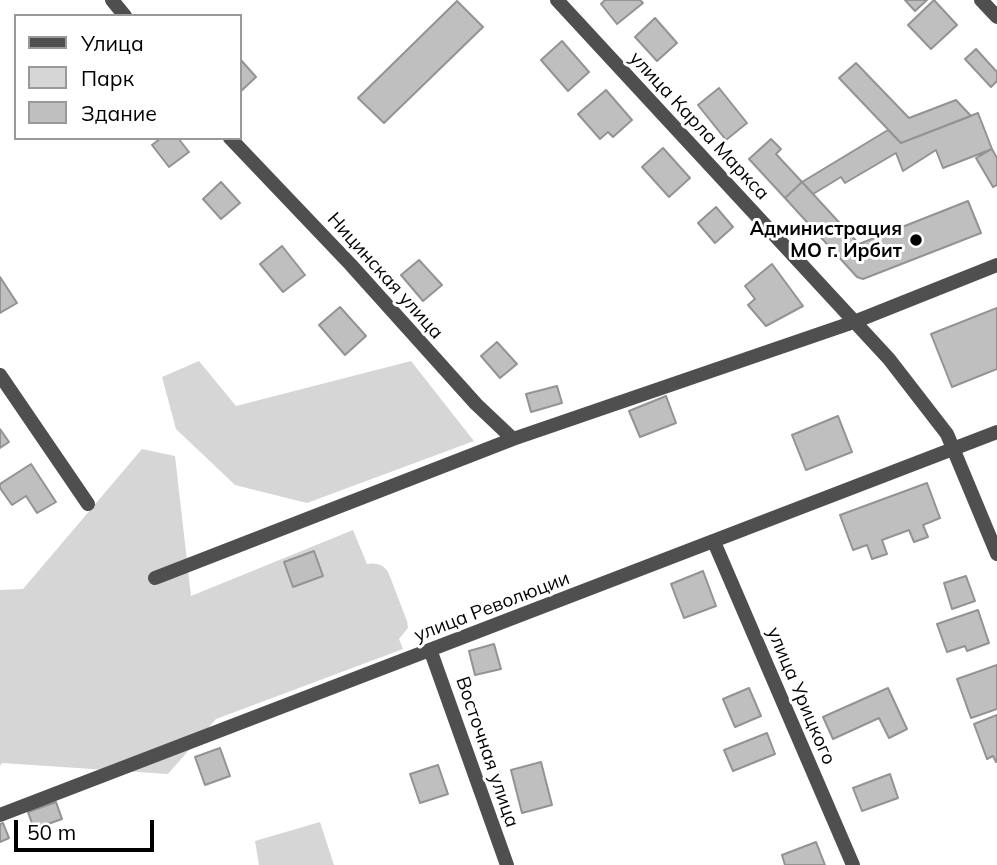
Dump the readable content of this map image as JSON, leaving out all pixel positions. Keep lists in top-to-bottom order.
{
  "streets": {
    "street": [
      "улица Карла Маркса",
      "Ницинская улица",
      "улица Революции",
      "улица Урицкого",
      "Восточная улица"
    ]
  },
  "crossings": [
    ["улица Карла Маркса", "улица Революции"],
    ["улица Революции", "улица Урицкого"],
    ["улица Революции", "Восточная улица"]
  ],
  "places": ["Администрация МО г. Ирбит"],
  "legend": ["Улица", "Парк", "Здание"],
  "scale_bar": "50 m"
}
